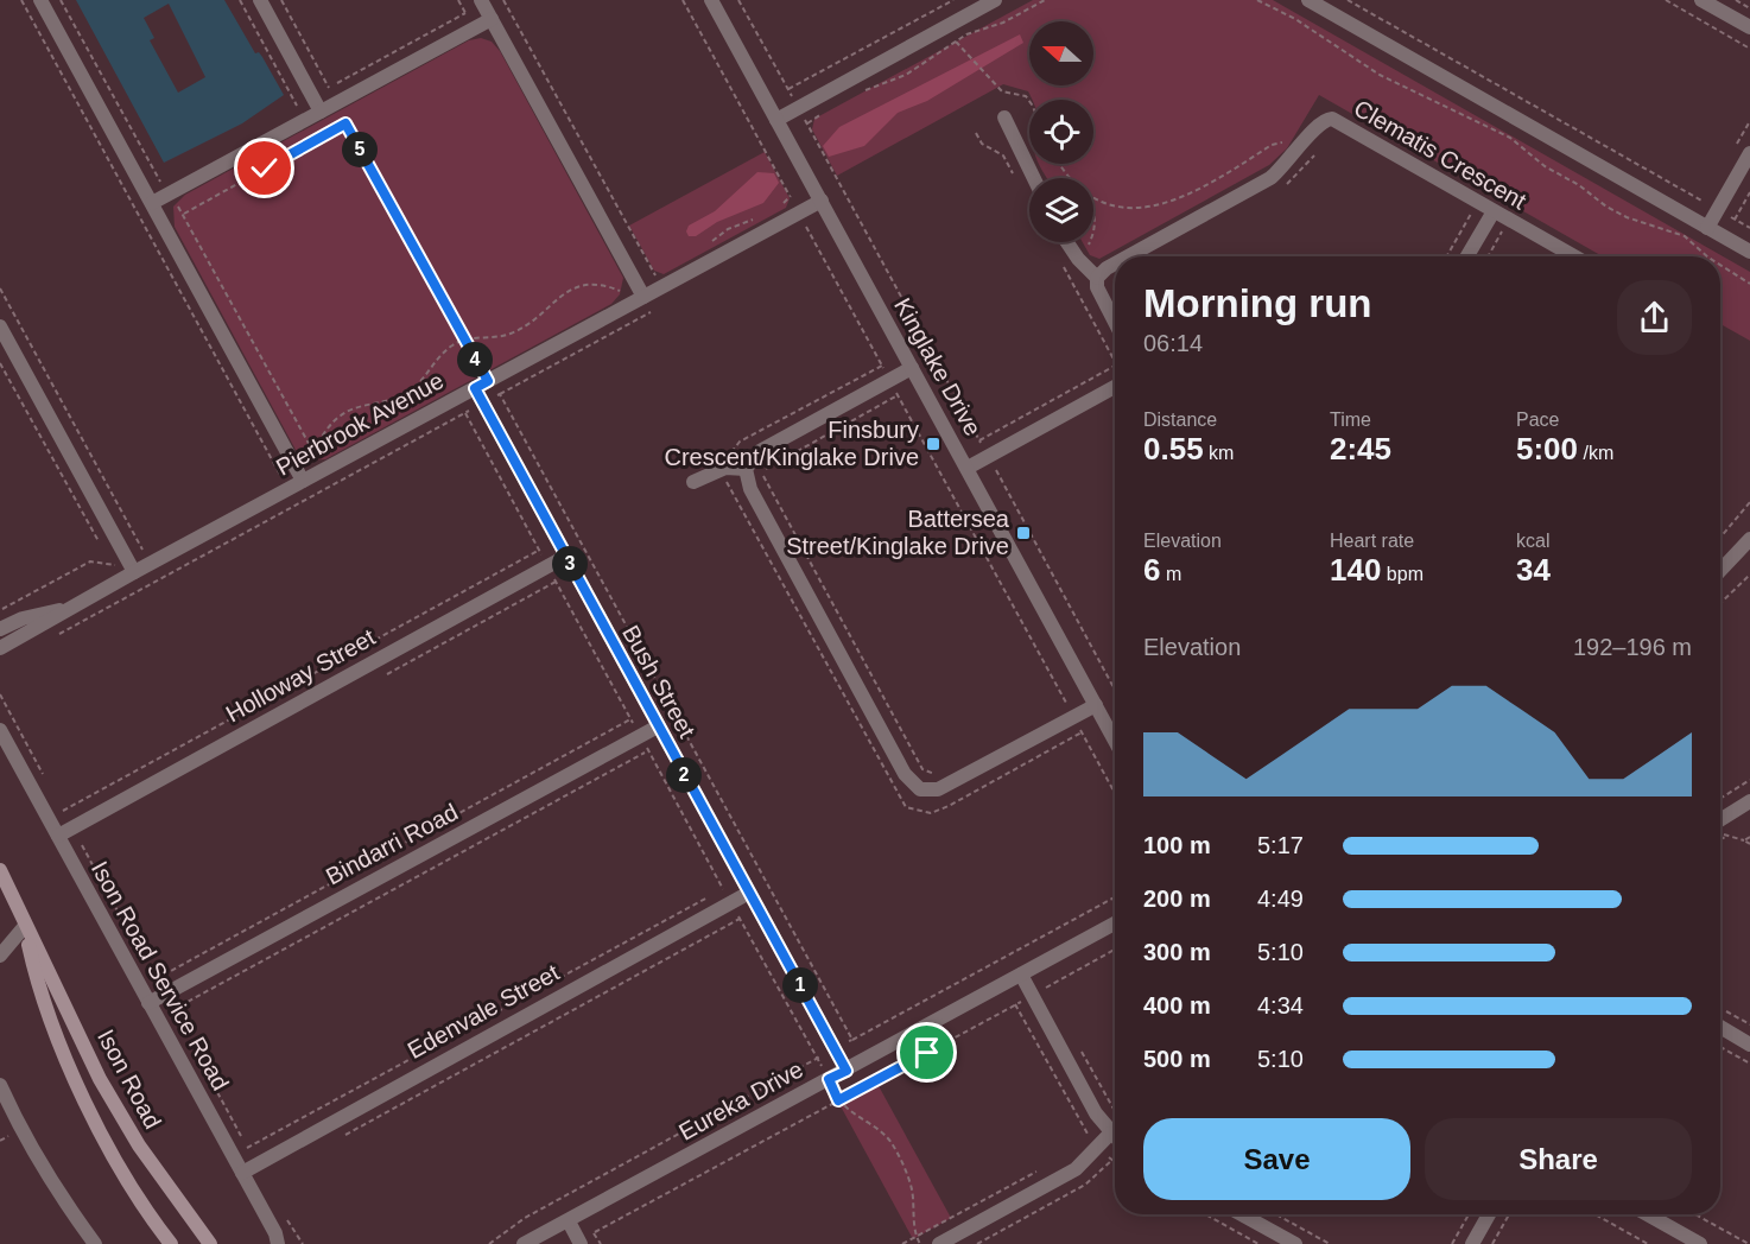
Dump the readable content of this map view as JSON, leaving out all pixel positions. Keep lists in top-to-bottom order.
{
  "streets": {
    "main road": ["Ison Road"],
    "street": [
      "Clematis Crescent",
      "Kinglake Drive",
      "Pierbrook Avenue",
      "Holloway Street",
      "Bush Street",
      "Bindarri Road",
      "Ison Road Service Road",
      "Edenvale Street",
      "Eureka Drive"
    ]
  },
  "crossings": [
    ["Kinglake Drive", "Pierbrook Avenue"],
    ["Pierbrook Avenue", "Bush Street"],
    ["Holloway Street", "Bush Street"],
    ["Holloway Street", "Ison Road Service Road"],
    ["Bush Street", "Bindarri Road"],
    ["Bush Street", "Edenvale Street"],
    ["Bush Street", "Eureka Drive"],
    ["Bindarri Road", "Ison Road Service Road"],
    ["Ison Road Service Road", "Edenvale Street"]
  ],
  "places": {
    "transit": ["Finsbury Crescent/Kinglake Drive", "Battersea Street/Kinglake Drive"]
  },
  "north": "left",
  "page": {
    "pins": [
      "5",
      "4",
      "3",
      "2",
      "1"
    ],
    "heading": ["Morning run", "06:14"],
    "stats": [
      ["Distance", "0.55 km"],
      ["Time", "2:45"],
      ["Pace", "5:00 /km"],
      ["Elevation", "6 m"],
      ["Heart rate", "140 bpm"],
      ["kcal", "34"]
    ],
    "chart": ["Elevation", "192–196 m"],
    "list": [
      {
        "name": "100 m",
        "note": "5:17"
      },
      {
        "name": "200 m",
        "note": "4:49"
      },
      {
        "name": "300 m",
        "note": "5:10"
      },
      {
        "name": "400 m",
        "note": "4:34"
      },
      {
        "name": "500 m",
        "note": "5:10"
      }
    ],
    "buttons": ["Save", "Share"]
  }
}
